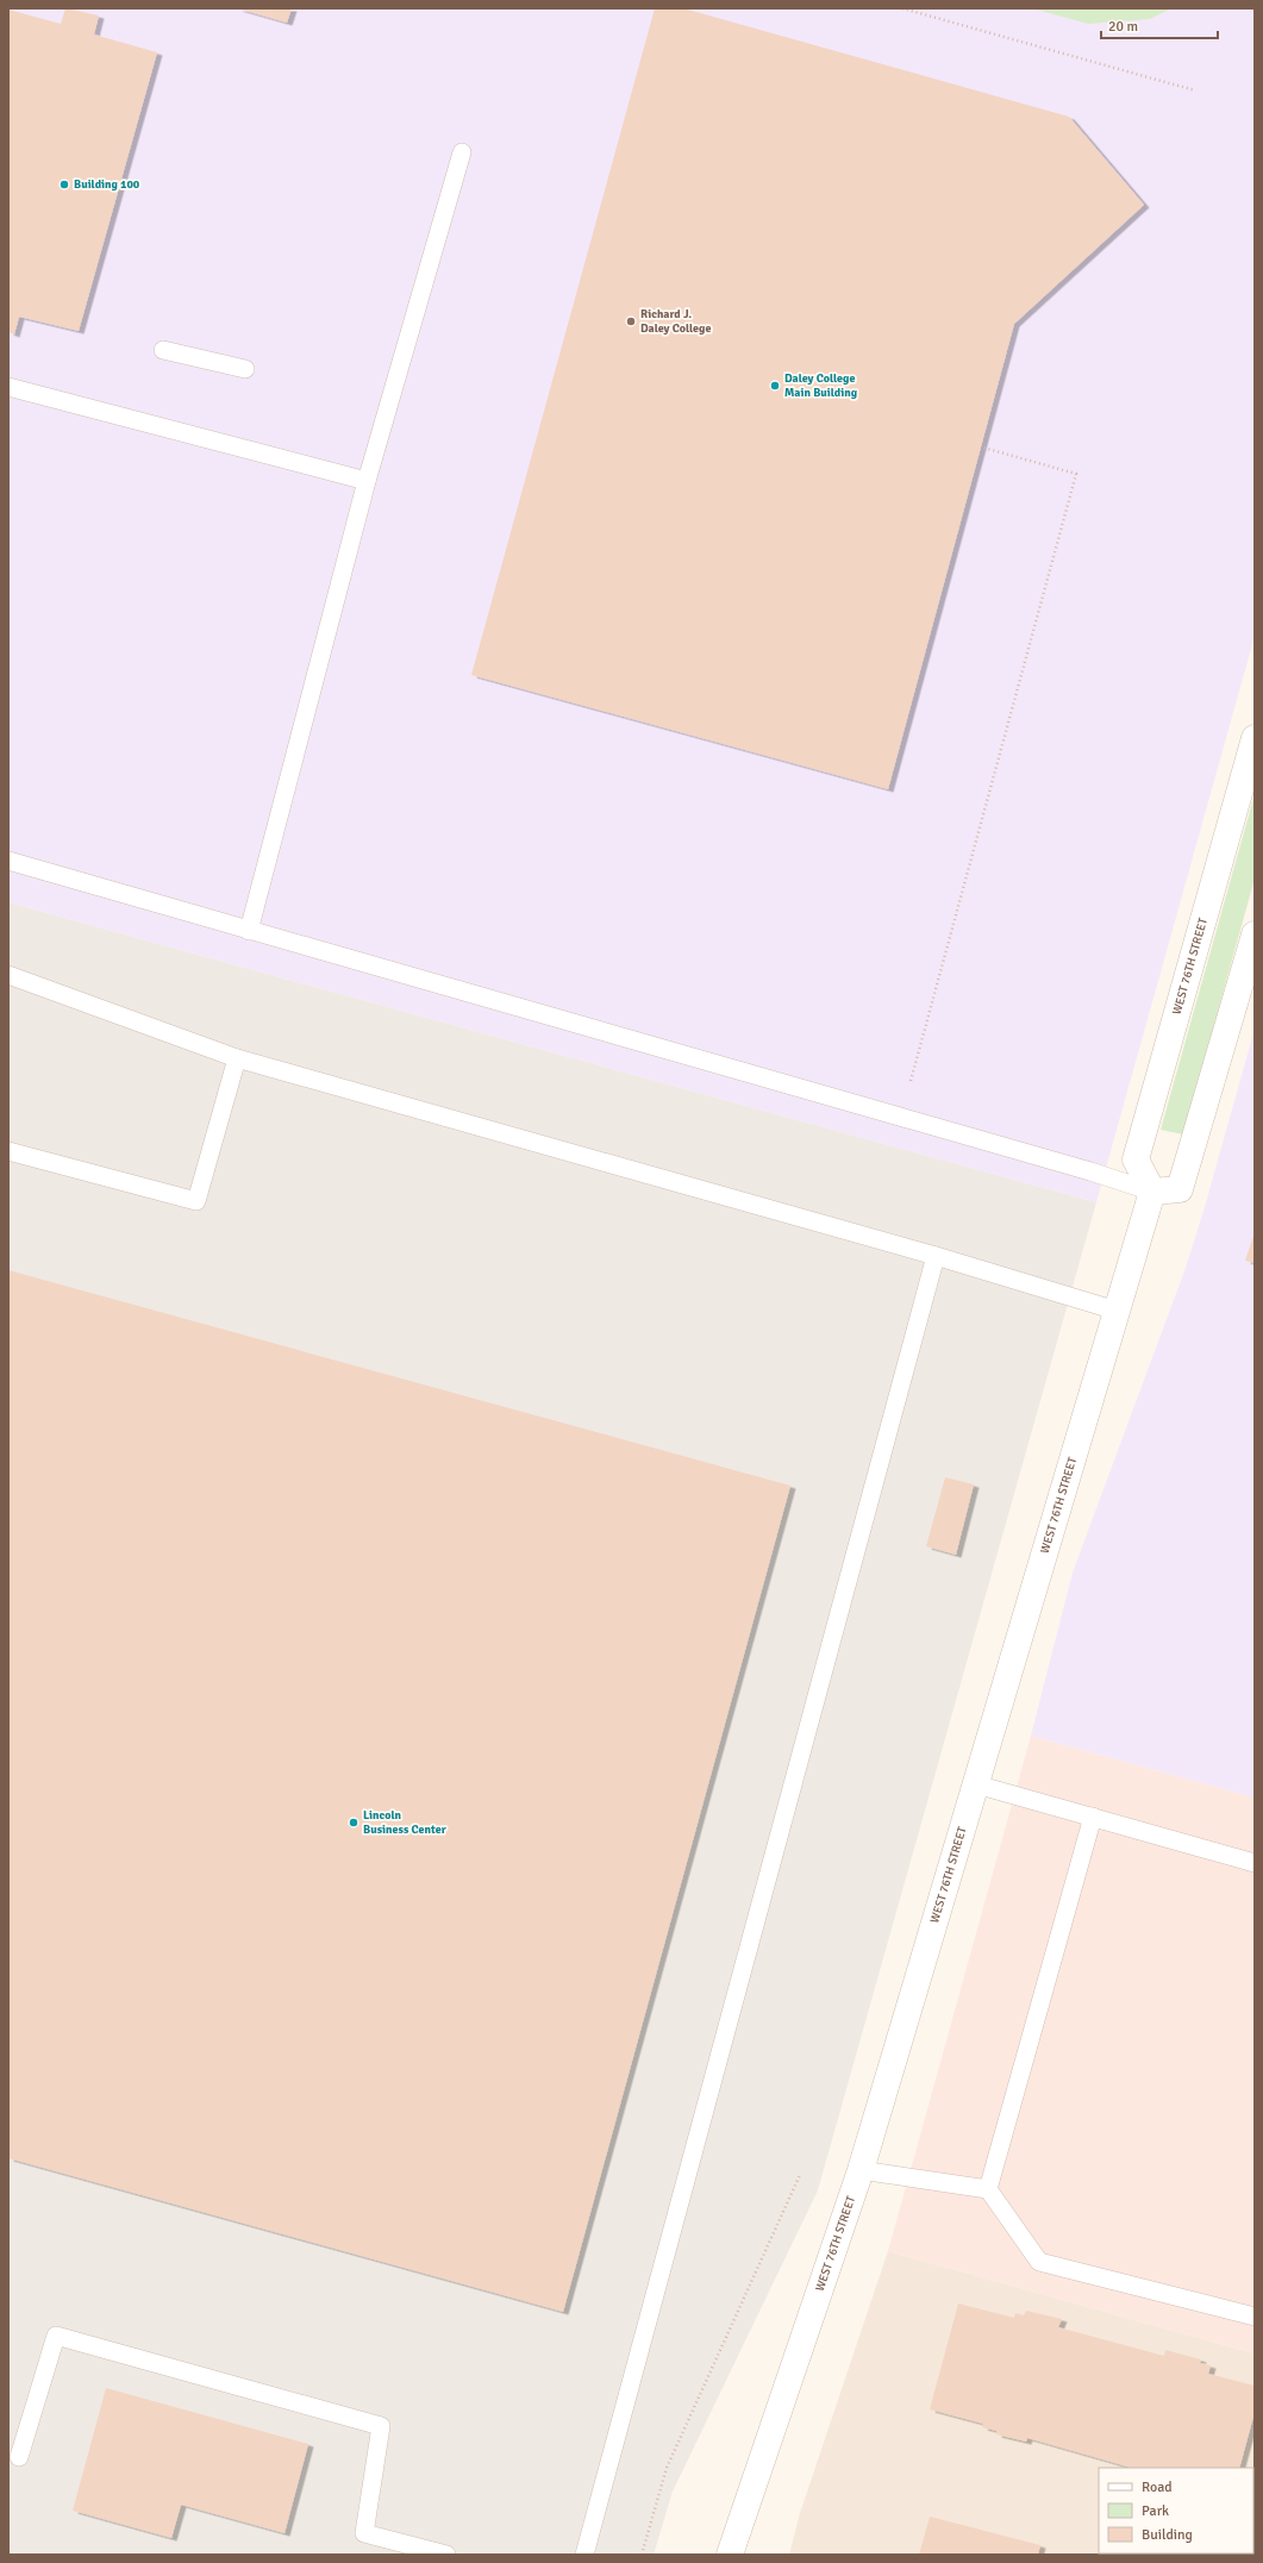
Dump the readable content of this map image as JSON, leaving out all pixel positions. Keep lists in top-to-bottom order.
{
  "streets": {
    "street": ["WEST 76TH STREET"]
  },
  "places": [
    "Building 100",
    "Richard J. Daley College",
    "Daley College Main Building",
    "Lincoln Business Center"
  ],
  "legend": ["Road", "Park", "Building"],
  "scale_bar": "20 m"
}
